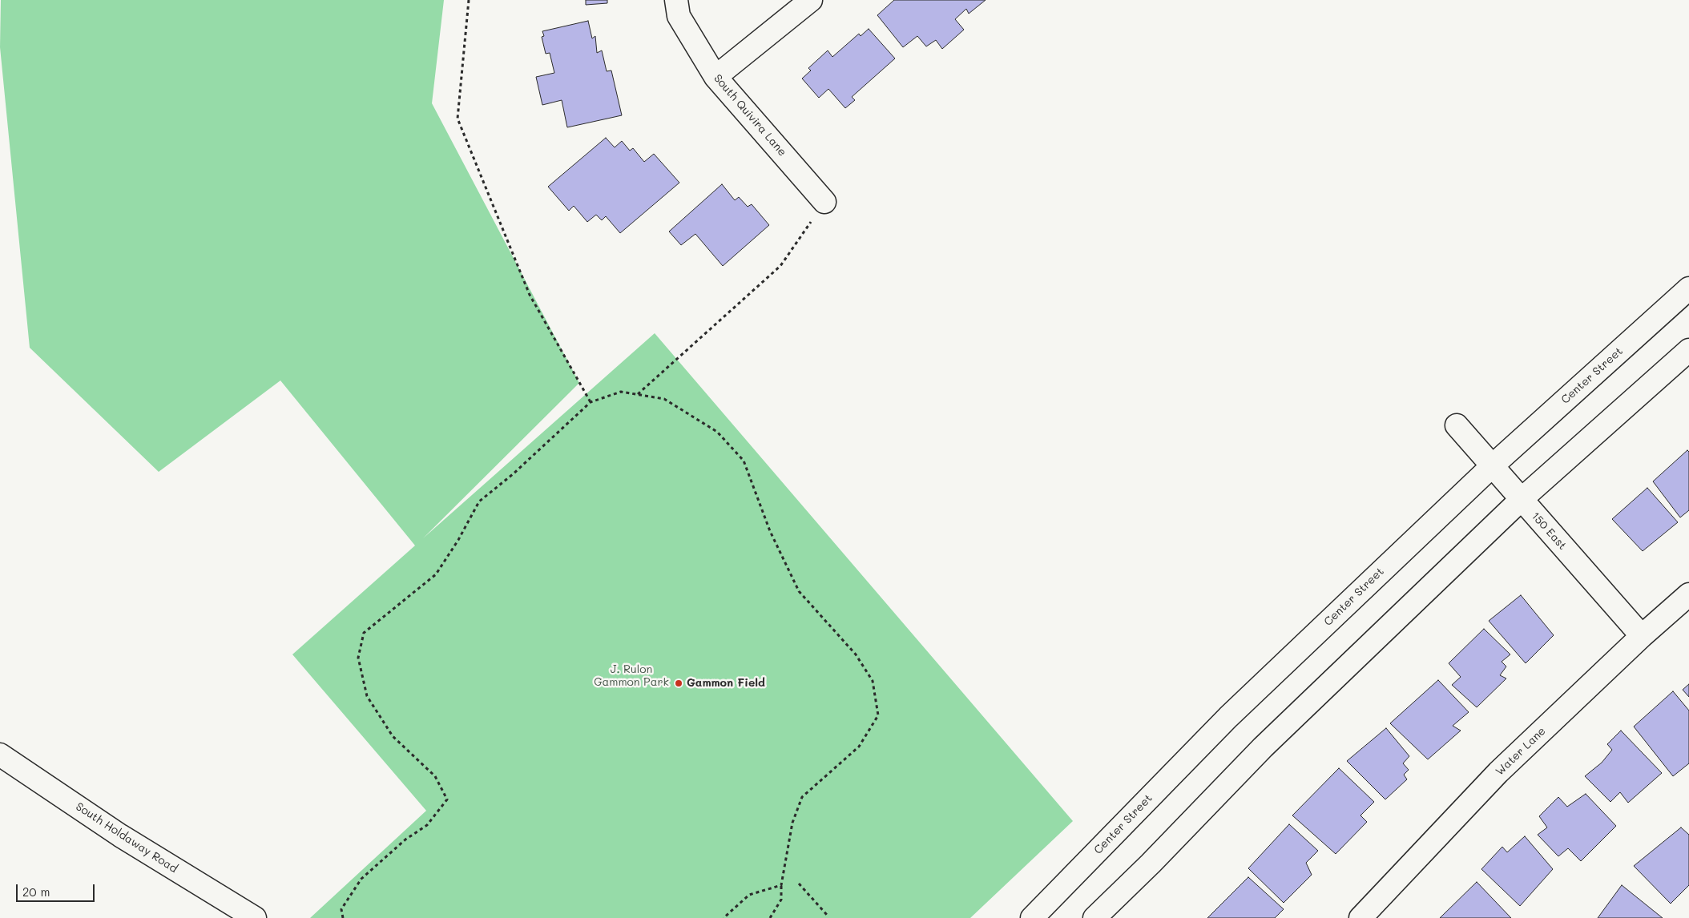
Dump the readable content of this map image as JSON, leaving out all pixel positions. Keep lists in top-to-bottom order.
{
  "streets": {
    "main road": [
      "South Quivira Lane",
      "Center Street",
      "150 East",
      "Water Lane",
      "South Holdaway Road"
    ]
  },
  "crossings": [
    ["Center Street", "150 East"],
    ["150 East", "Water Lane"]
  ],
  "parks": ["J. Rulon Gammon Park"],
  "places": ["Gammon Field"],
  "scale_bar": "20 m"
}
